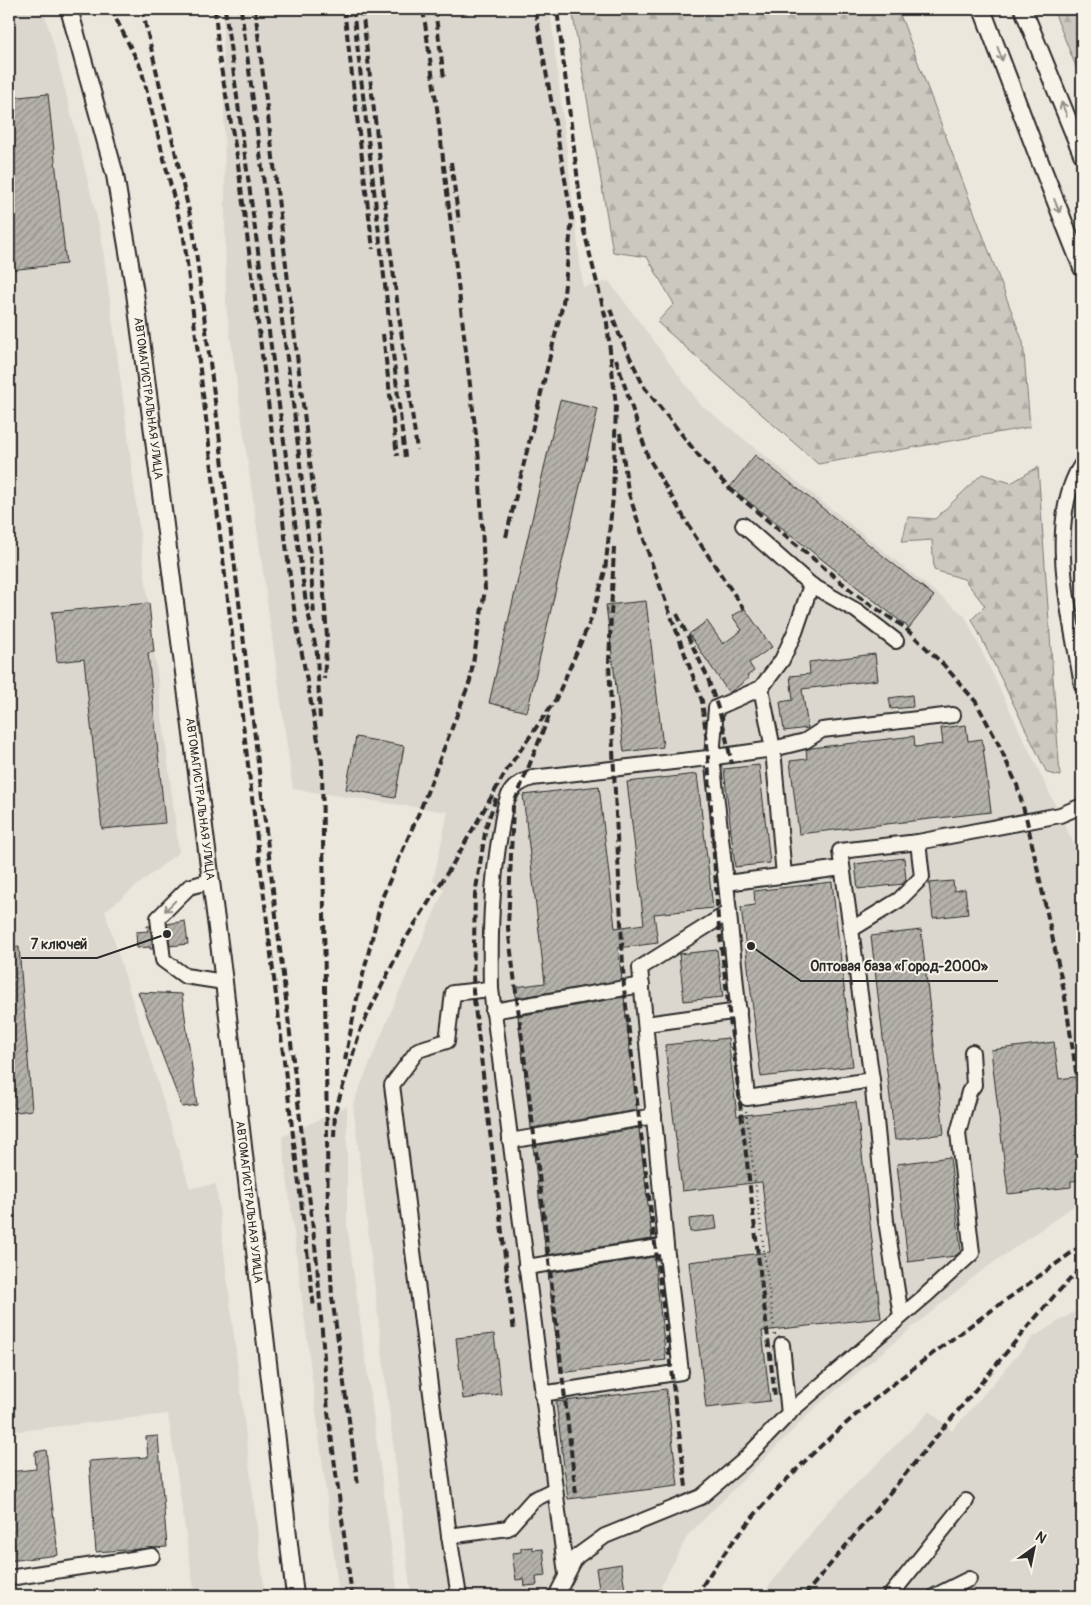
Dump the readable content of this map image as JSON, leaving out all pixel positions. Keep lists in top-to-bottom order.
{
  "streets": {
    "main road": ["АВТОМАГИСТРАЛЬНАЯ УЛИЦА"]
  },
  "places": ["7 ключей", "Оптовая база «Город-2000»"],
  "north": "top right"
}
